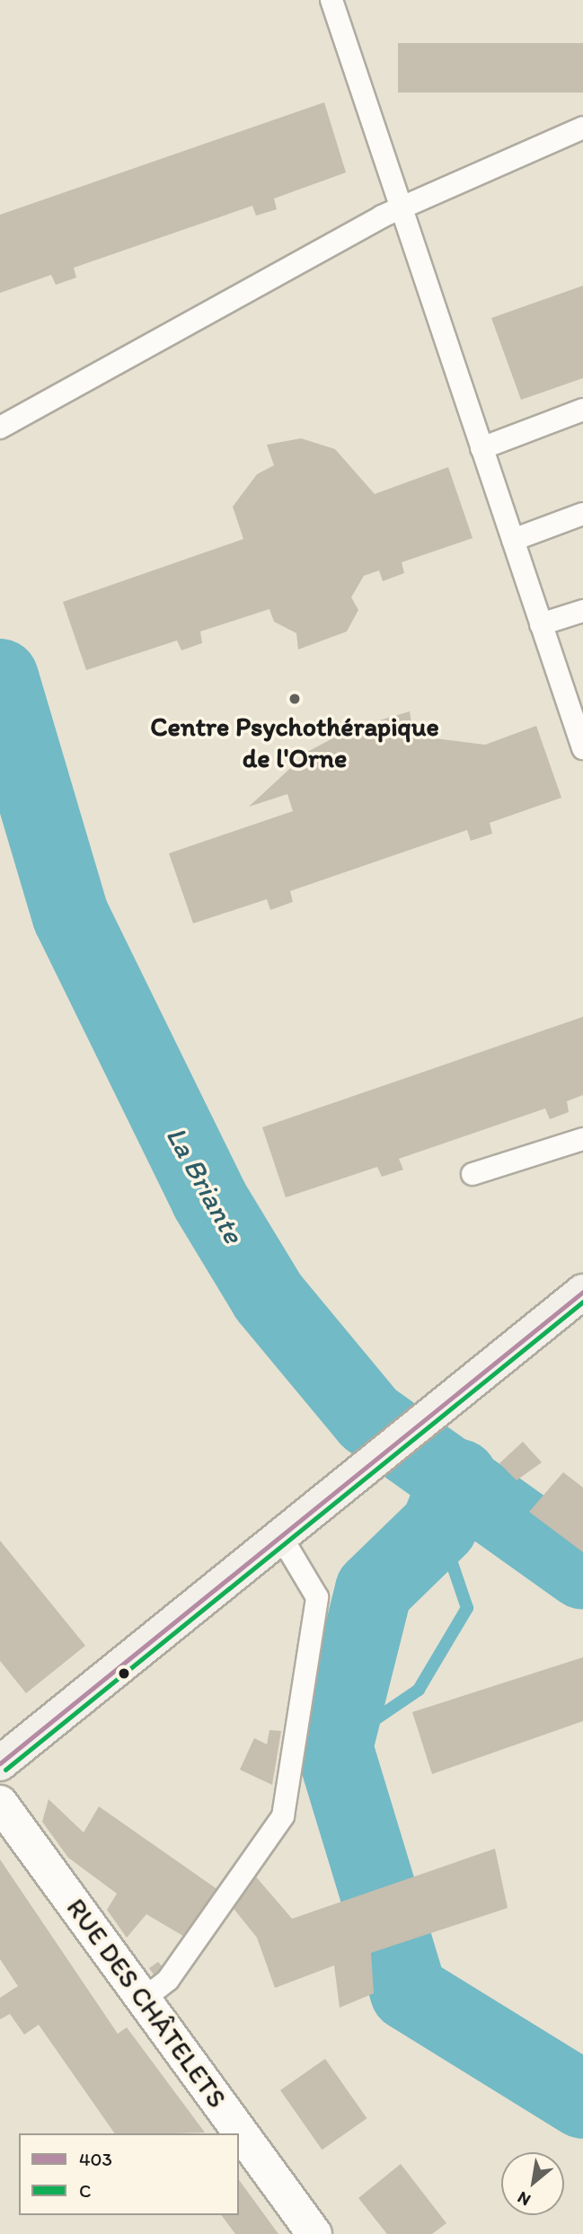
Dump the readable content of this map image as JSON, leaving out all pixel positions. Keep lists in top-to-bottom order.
{
  "streets": {
    "street": ["RUE DES CHÂTELETS"]
  },
  "water": ["La Briante"],
  "places": ["Centre Psychothérapique de l'Orne"],
  "lines": ["transit line 403", "transit line C"],
  "legend": ["403", "C"],
  "north": "bottom left"
}
